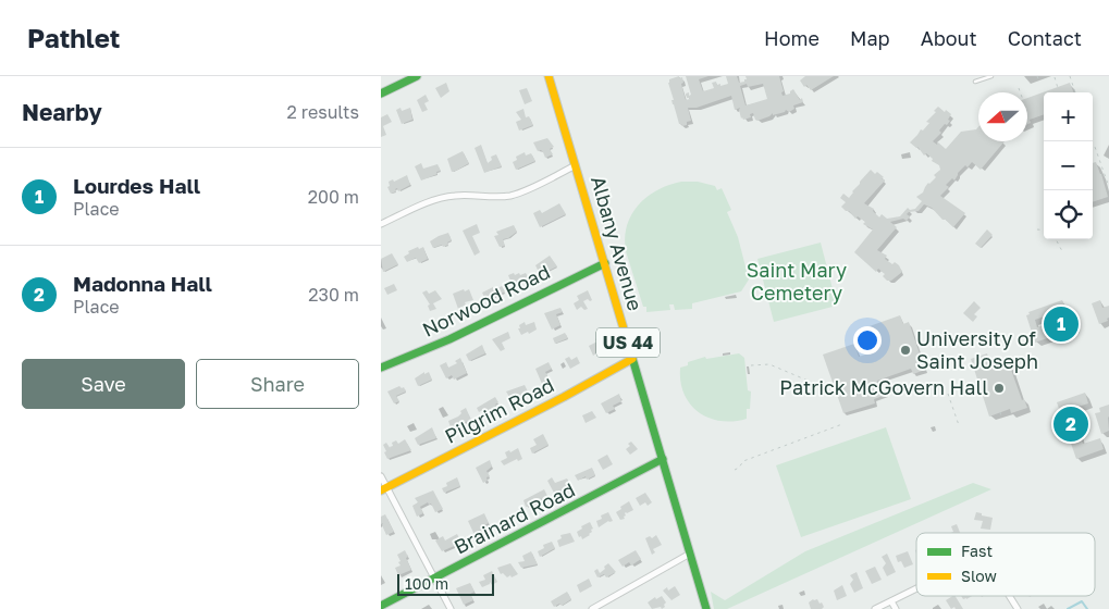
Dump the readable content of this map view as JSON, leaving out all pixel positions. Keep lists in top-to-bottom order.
{
  "streets": {
    "main road": [
      "Albany Avenue",
      "Norwood Road",
      "US 44",
      "Pilgrim Road",
      "Brainard Road"
    ]
  },
  "crossings": [
    ["Albany Avenue", "Norwood Road"],
    ["Albany Avenue", "Pilgrim Road"],
    ["Albany Avenue", "Brainard Road"]
  ],
  "parks": ["Saint Mary Cemetery"],
  "places": ["University of Saint Joseph", "Patrick McGovern Hall"],
  "legend": ["Fast", "Slow"],
  "scale_bar": "100 m",
  "north": "left",
  "page": {
    "header": "Pathlet",
    "nav": [
      "Home",
      "Map",
      "About",
      "Contact"
    ],
    "heading": ["Nearby", "2 results"],
    "map_buttons": ["+", "−"],
    "list": [
      {
        "mark": "1",
        "name": "Lourdes Hall",
        "note": "Place",
        "value": "200 m"
      },
      {
        "mark": "2",
        "name": "Madonna Hall",
        "note": "Place",
        "value": "230 m"
      }
    ],
    "pins": ["1", "2"],
    "buttons": ["Save", "Share"],
    "scale": "100 m"
  }
}
